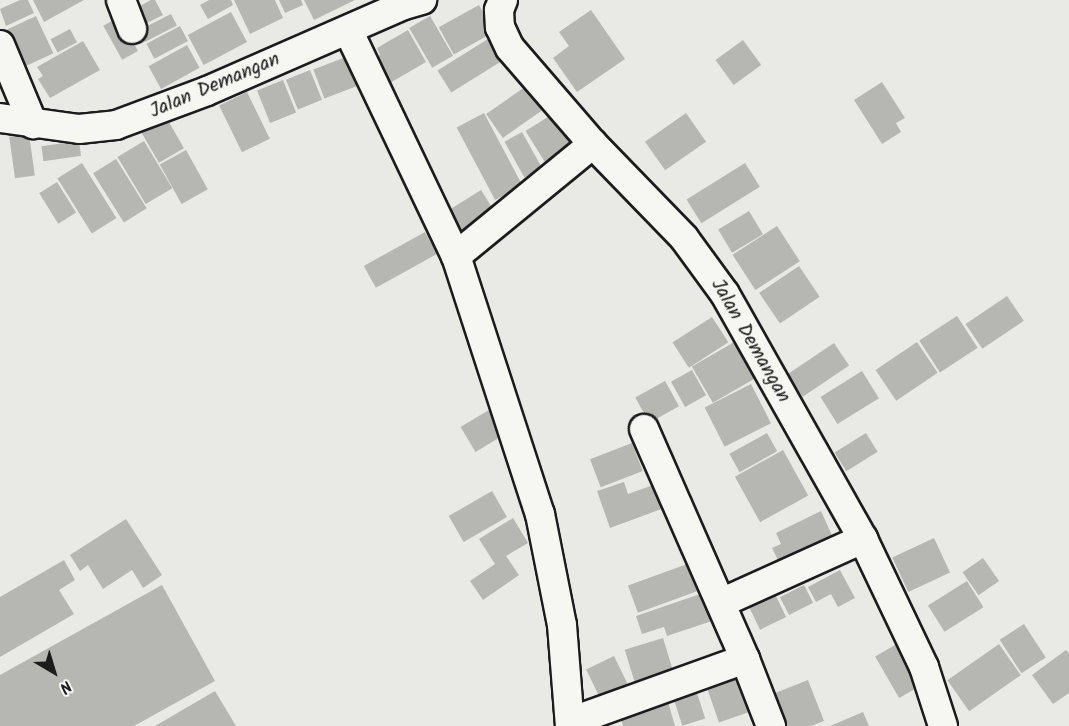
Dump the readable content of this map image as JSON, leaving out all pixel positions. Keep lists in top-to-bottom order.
{
  "streets": {
    "street": ["Jalan Demangan"]
  },
  "north": "bottom right"
}
